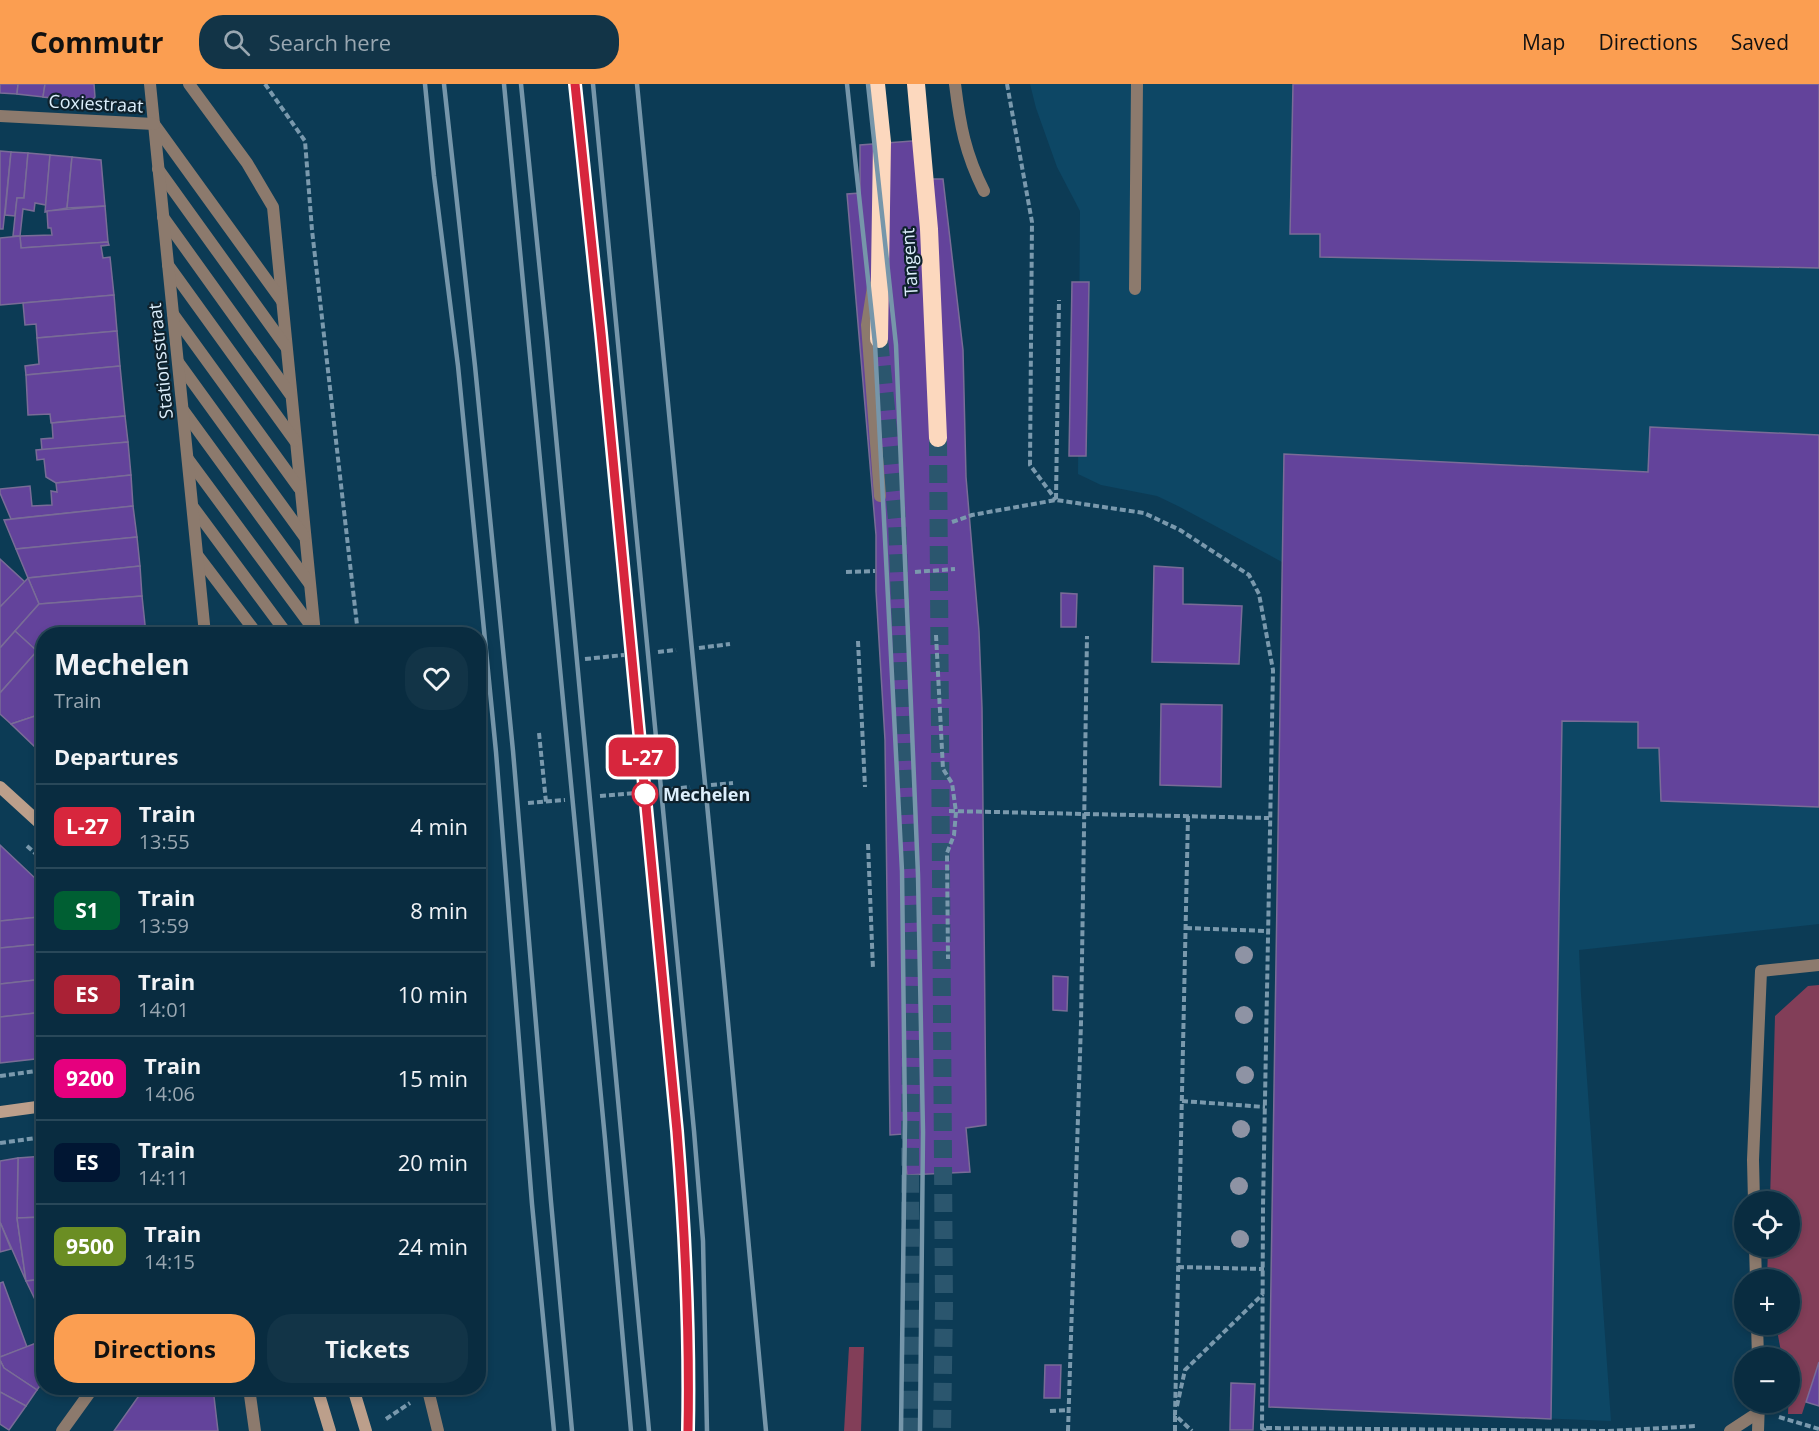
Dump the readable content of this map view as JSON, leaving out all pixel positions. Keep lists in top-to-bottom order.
{
  "streets": {
    "highway": ["Tangent"],
    "street": ["Coxiestraat", "Stationsstraat"]
  },
  "crossings": [
    ["Coxiestraat", "Stationsstraat"]
  ],
  "places": ["Mechelen"],
  "page": {
    "header": "Commutr",
    "search": "Search here",
    "nav": ["Map", "Directions", "Saved"],
    "on_map": "L-27",
    "heading": [
      ["Mechelen", "Train"],
      "Departures"
    ],
    "list": [
      {
        "mark": "L-27",
        "name": "Train",
        "note": "13:55",
        "value": "4 min"
      },
      {
        "mark": "S1",
        "name": "Train",
        "note": "13:59",
        "value": "8 min"
      },
      {
        "mark": "ES",
        "name": "Train",
        "note": "14:01",
        "value": "10 min"
      },
      {
        "mark": "9200",
        "name": "Train",
        "note": "14:06",
        "value": "15 min"
      },
      {
        "mark": "ES",
        "name": "Train",
        "note": "14:11",
        "value": "20 min"
      },
      {
        "mark": "9500",
        "name": "Train",
        "note": "14:15",
        "value": "24 min"
      }
    ],
    "map_buttons": ["+", "−"],
    "buttons": ["Directions", "Tickets"]
  }
}
